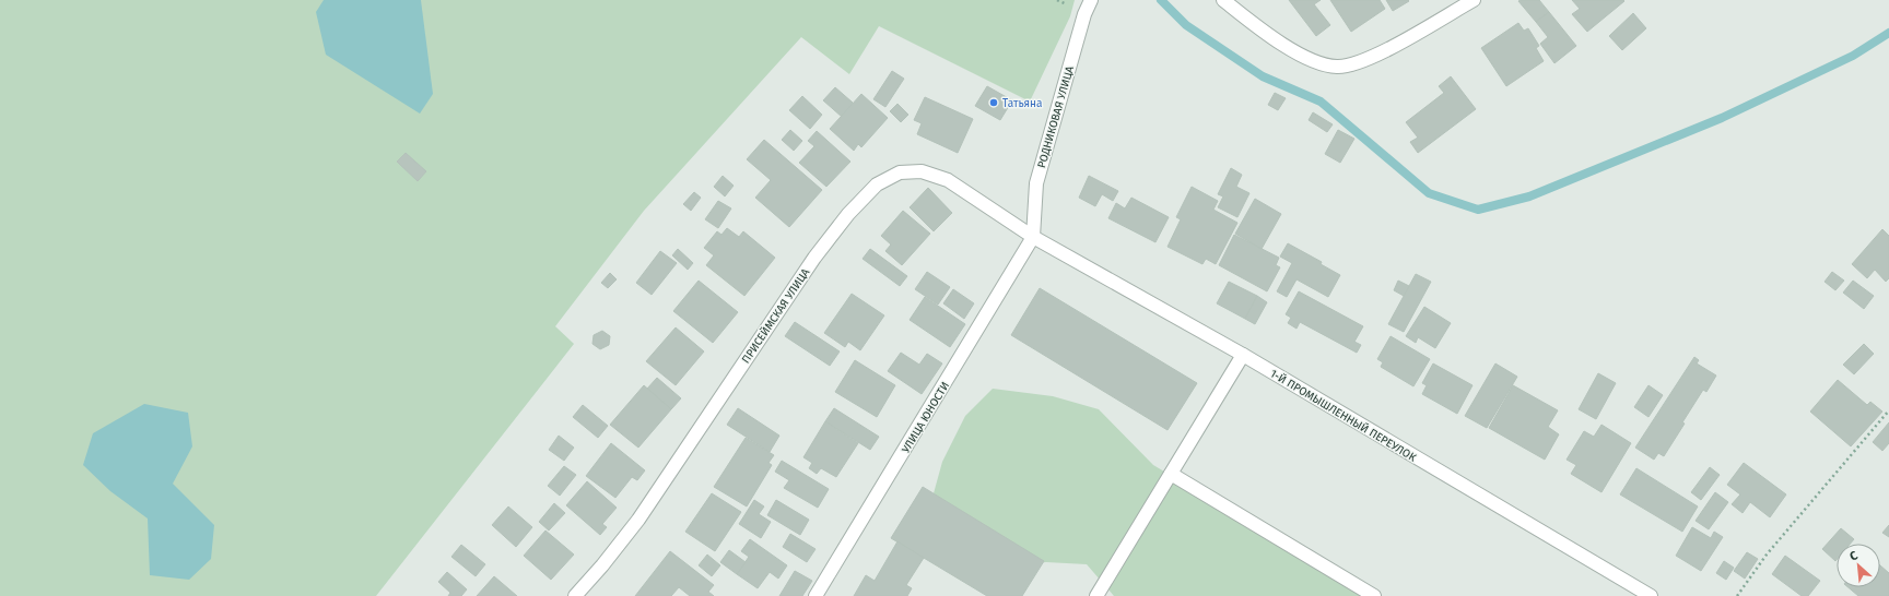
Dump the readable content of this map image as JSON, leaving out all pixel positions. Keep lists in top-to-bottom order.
{
  "streets": {
    "street": [
      "РОДНИКОВАЯ УЛИЦА",
      "ПРИСЕЙМСКАЯ УЛИЦА",
      "1-Й ПРОМЫШЛЕННЫЙ ПЕРЕУЛОК",
      "УЛИЦА ЮНОСТИ"
    ]
  },
  "crossings": [
    ["РОДНИКОВАЯ УЛИЦА", "ПРИСЕЙМСКАЯ УЛИЦА"],
    ["РОДНИКОВАЯ УЛИЦА", "1-Й ПРОМЫШЛЕННЫЙ ПЕРЕУЛОК"],
    ["РОДНИКОВАЯ УЛИЦА", "УЛИЦА ЮНОСТИ"],
    ["ПРИСЕЙМСКАЯ УЛИЦА", "1-Й ПРОМЫШЛЕННЫЙ ПЕРЕУЛОК"],
    ["ПРИСЕЙМСКАЯ УЛИЦА", "УЛИЦА ЮНОСТИ"],
    ["1-Й ПРОМЫШЛЕННЫЙ ПЕРЕУЛОК", "УЛИЦА ЮНОСТИ"]
  ],
  "places": ["Татьяна"],
  "north": "top left"
}
